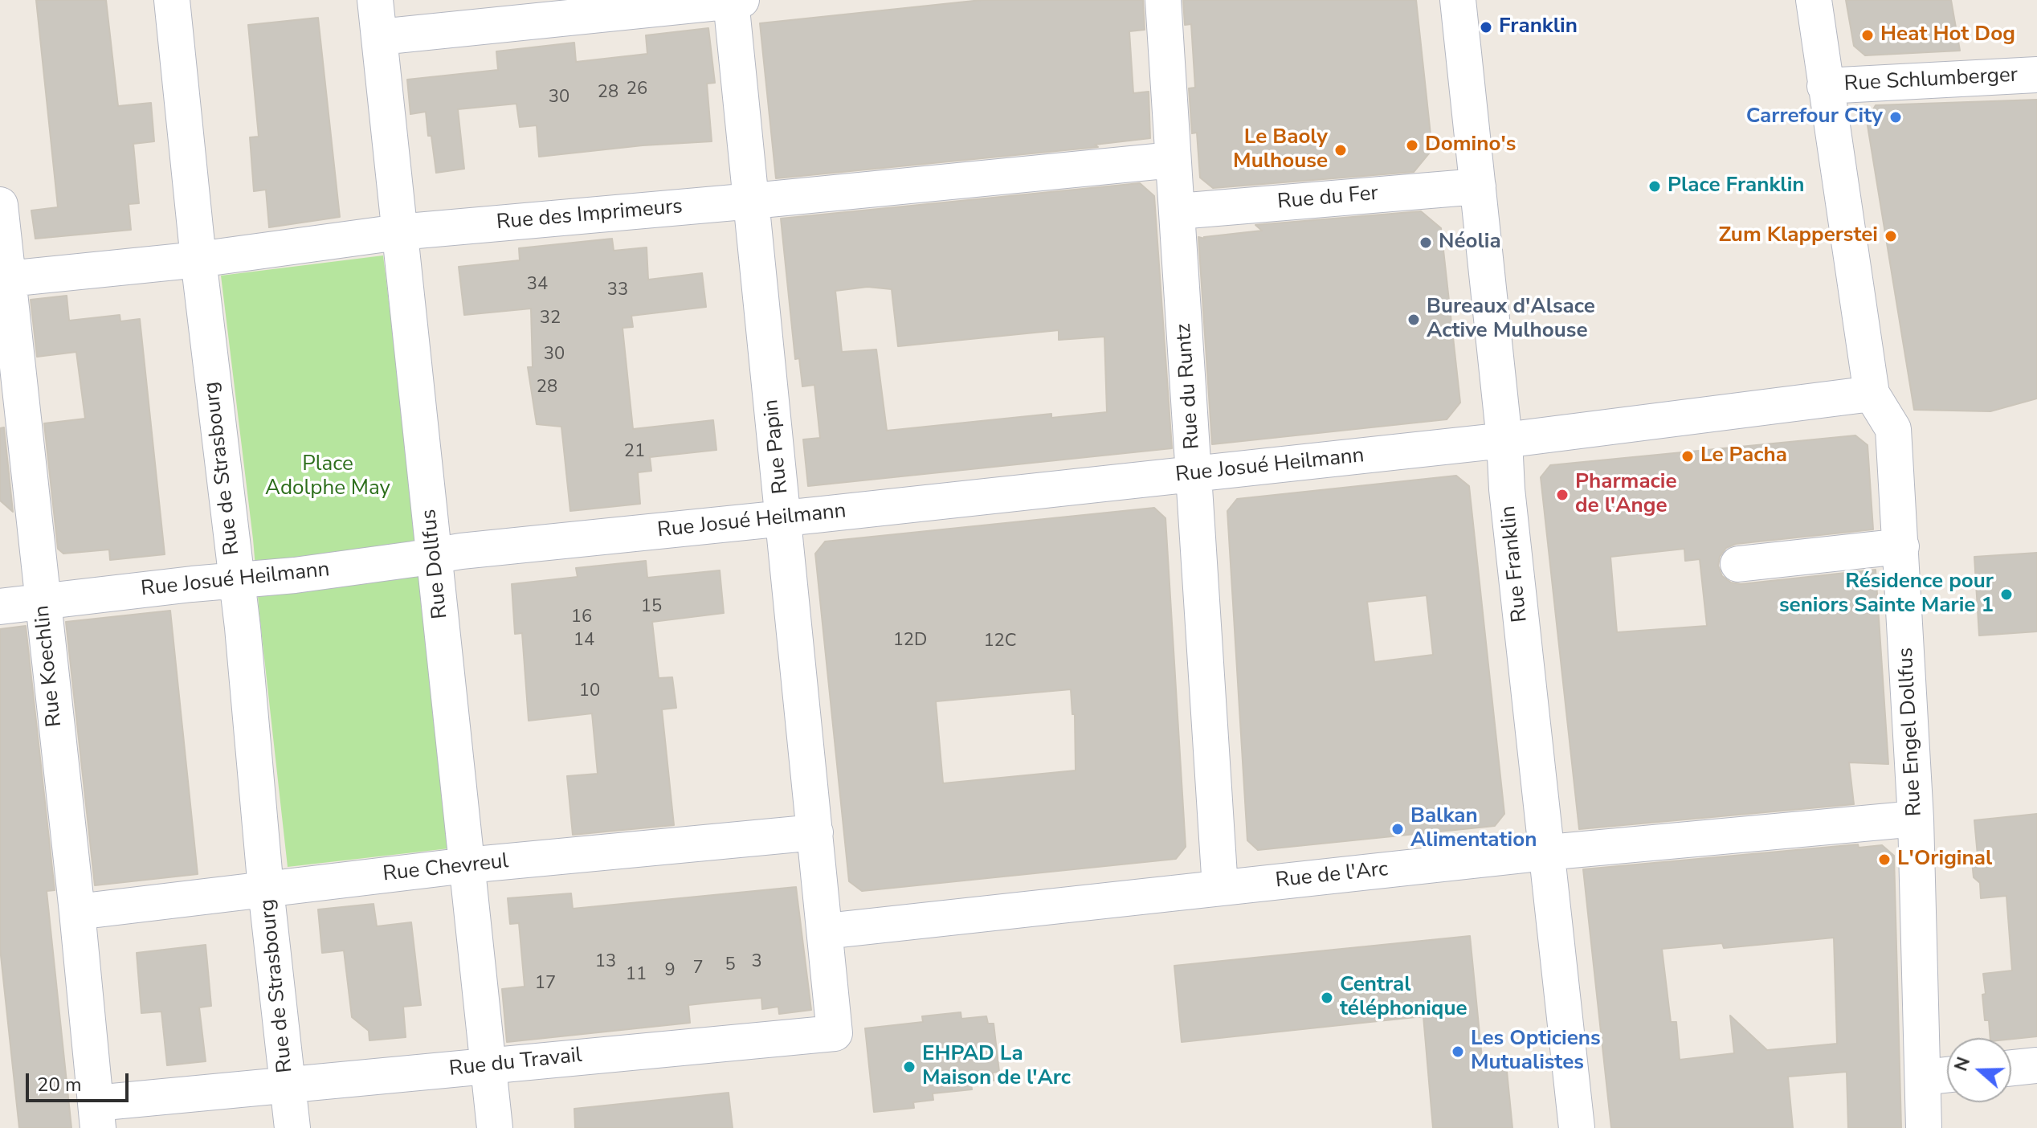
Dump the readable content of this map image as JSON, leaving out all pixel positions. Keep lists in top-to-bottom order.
{
  "streets": {
    "street": [
      "Rue Schlumberger",
      "Rue du Fer",
      "Rue des Imprimeurs",
      "Rue du Runtz",
      "Rue Papin",
      "Rue Josué Heilmann",
      "Rue de Strasbourg",
      "Rue Dollfus",
      "Rue Franklin",
      "Rue Koechlin",
      "Rue Engel Dollfus",
      "Rue Chevreul",
      "Rue de l'Arc",
      "Rue du Travail"
    ]
  },
  "crossings": [
    ["Rue Schlumberger", "Rue Engel Dollfus"],
    ["Rue du Fer", "Rue du Runtz"],
    ["Rue du Fer", "Rue Franklin"],
    ["Rue des Imprimeurs", "Rue du Runtz"],
    ["Rue des Imprimeurs", "Rue Papin"],
    ["Rue des Imprimeurs", "Rue de Strasbourg"],
    ["Rue des Imprimeurs", "Rue Dollfus"],
    ["Rue des Imprimeurs", "Rue Koechlin"],
    ["Rue du Runtz", "Rue Josué Heilmann"],
    ["Rue du Runtz", "Rue de l'Arc"],
    ["Rue Papin", "Rue Josué Heilmann"],
    ["Rue Papin", "Rue Chevreul"],
    ["Rue Papin", "Rue de l'Arc"],
    ["Rue Papin", "Rue du Travail"],
    ["Rue Josué Heilmann", "Rue de Strasbourg"],
    ["Rue Josué Heilmann", "Rue Dollfus"],
    ["Rue Josué Heilmann", "Rue Franklin"],
    ["Rue Josué Heilmann", "Rue Koechlin"],
    ["Rue de Strasbourg", "Rue Chevreul"],
    ["Rue de Strasbourg", "Rue du Travail"],
    ["Rue Dollfus", "Rue Chevreul"],
    ["Rue Dollfus", "Rue du Travail"],
    ["Rue Franklin", "Rue de l'Arc"],
    ["Rue Koechlin", "Rue Chevreul"],
    ["Rue Koechlin", "Rue du Travail"],
    ["Rue Engel Dollfus", "Rue de l'Arc"],
    ["Rue de l'Arc", "Rue du Travail"]
  ],
  "parks": ["Place Adolphe May"],
  "places": [
    "Franklin",
    "Heat Hot Dog",
    "Carrefour City",
    "Domino's",
    "Le Baoly Mulhouse",
    "Place Franklin",
    "Zum Klapperstei",
    "Néolia",
    "Bureaux d'Alsace Active Mulhouse",
    "Le Pacha",
    "Pharmacie de l'Ange",
    "Résidence pour seniors Sainte Marie 1",
    "Balkan Alimentation",
    "L'Original",
    "Central téléphonique",
    "Les Opticiens Mutualistes",
    "EHPAD La Maison de l'Arc"
  ],
  "house_numbers": [
    "26",
    "28",
    "30",
    "34",
    "33",
    "32",
    "30",
    "28",
    "21",
    "15",
    "16",
    "14",
    "12D",
    "12C",
    "10",
    "13",
    "3",
    "5",
    "7",
    "9",
    "11",
    "17"
  ],
  "scale_bar": "20 m",
  "north": "left"
}
